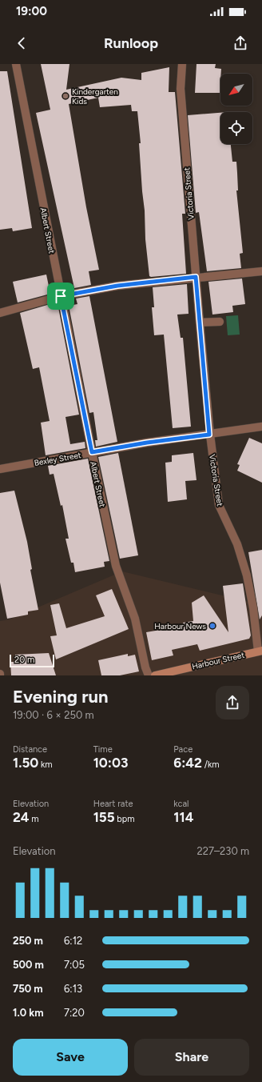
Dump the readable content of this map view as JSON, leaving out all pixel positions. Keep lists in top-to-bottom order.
{
  "streets": {
    "main road": ["Harbour Street"],
    "street": ["Victoria Street", "Albert Street", "Bexley Street"]
  },
  "crossings": [
    ["Victoria Street", "Bexley Street"],
    ["Victoria Street", "Harbour Street"],
    ["Albert Street", "Bexley Street"]
  ],
  "places": ["Kindergarten Kids", "Harbour News"],
  "scale_bar": "20 m",
  "north": "bottom left",
  "page": {
    "status": "19:00",
    "header": "Runloop",
    "scale": "20 m",
    "heading": ["Evening run", "19:00 · 6 × 250 m"],
    "stats": [
      ["Distance", "1.50 km"],
      ["Time", "10:03"],
      ["Pace", "6:42 /km"],
      ["Elevation", "24 m"],
      ["Heart rate", "155 bpm"],
      ["kcal", "114"]
    ],
    "chart": ["Elevation", "227–230 m"],
    "list": [
      {
        "name": "250 m",
        "note": "6:12"
      },
      {
        "name": "500 m",
        "note": "7:05"
      },
      {
        "name": "750 m",
        "note": "6:13"
      },
      {
        "name": "1.0 km",
        "note": "7:20"
      }
    ],
    "buttons": ["Save", "Share"]
  }
}
